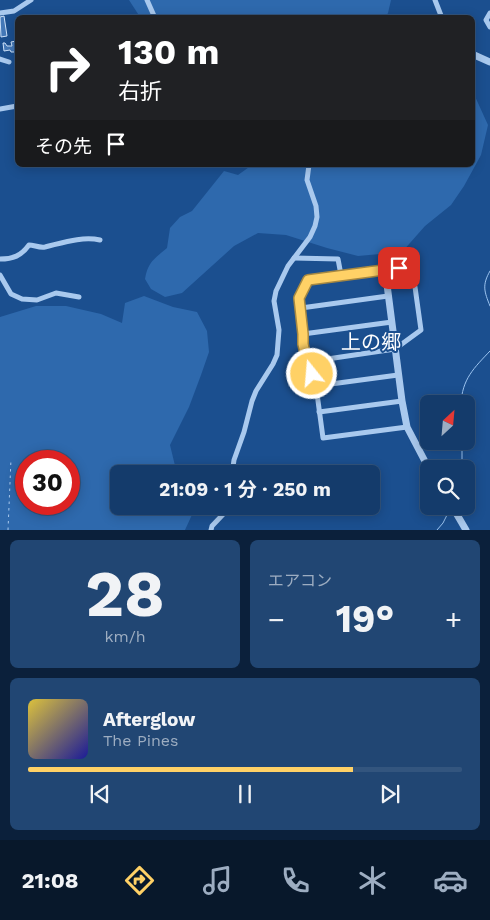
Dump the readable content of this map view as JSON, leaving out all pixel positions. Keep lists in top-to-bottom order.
{
  "districts": ["上の郷"],
  "north": "top right",
  "page": {
    "turn": ["130 m", "右折"],
    "then": "その先",
    "limit": "30",
    "trip": "21:09 · 1 分 · 250 m",
    "tile": [
      ["28", "km/h"],
      "エアコン"
    ],
    "heat": ["−", "19°", "+"],
    "song": ["Afterglow", "The Pines"],
    "tabs": "21:08"
  }
}
